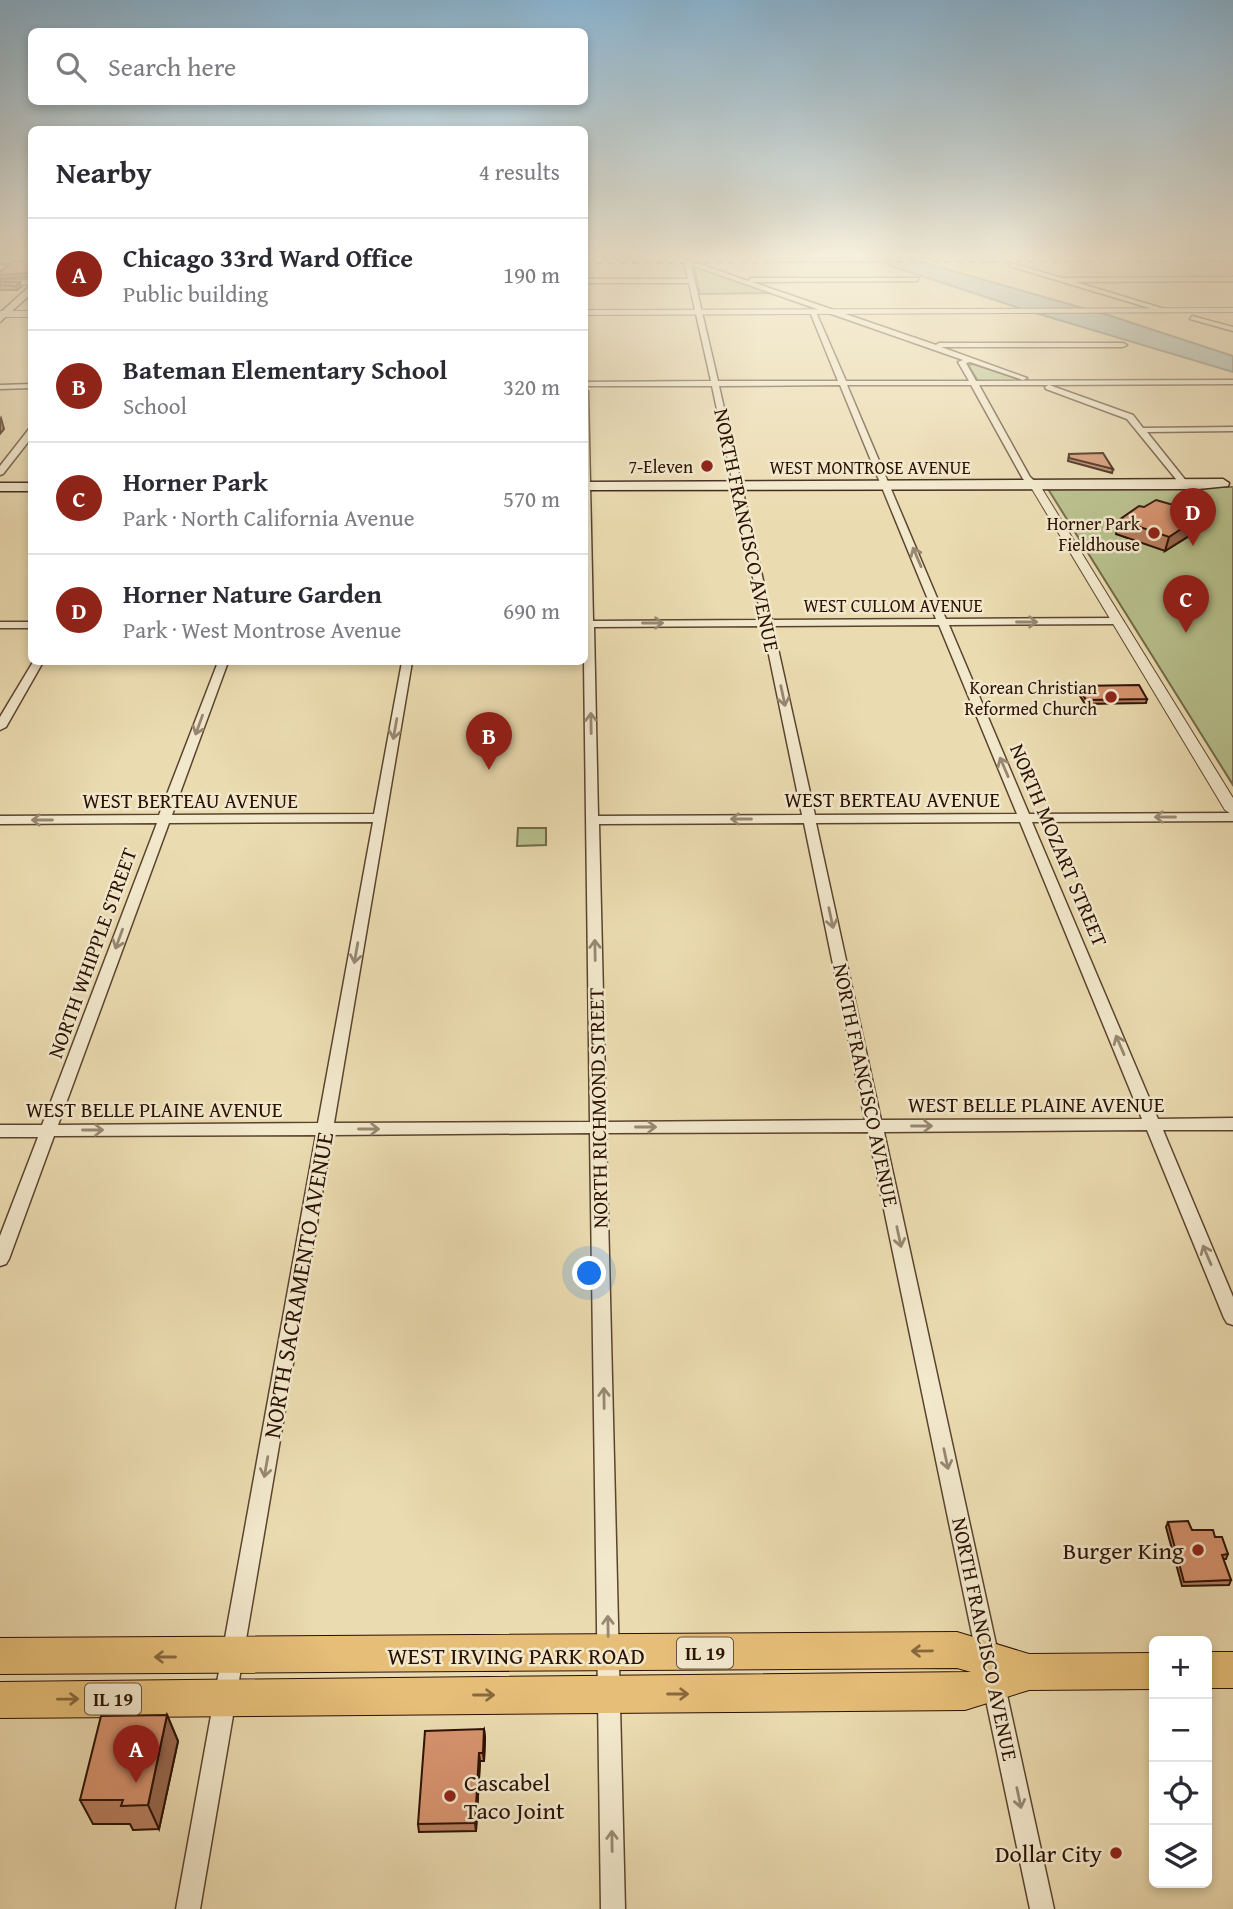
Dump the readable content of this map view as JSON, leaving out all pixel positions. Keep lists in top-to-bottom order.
{
  "streets": {
    "main road": ["WEST MONTROSE AVENUE", "IL 19", "WEST IRVING PARK ROAD"],
    "street": [
      "NORTH FRANCISCO AVENUE",
      "WEST CULLOM AVENUE",
      "WEST BERTEAU AVENUE",
      "NORTH MOZART STREET",
      "NORTH WHIPPLE STREET",
      "WEST BELLE PLAINE AVENUE",
      "NORTH RICHMOND STREET",
      "NORTH SACRAMENTO AVENUE"
    ]
  },
  "crossings": [
    ["WEST MONTROSE AVENUE", "NORTH FRANCISCO AVENUE"],
    ["WEST MONTROSE AVENUE", "NORTH MOZART STREET"],
    ["NORTH FRANCISCO AVENUE", "WEST CULLOM AVENUE"],
    ["NORTH FRANCISCO AVENUE", "WEST BERTEAU AVENUE"],
    ["NORTH FRANCISCO AVENUE", "WEST BELLE PLAINE AVENUE"],
    ["NORTH FRANCISCO AVENUE", "WEST IRVING PARK ROAD"],
    ["WEST CULLOM AVENUE", "NORTH MOZART STREET"],
    ["WEST BERTEAU AVENUE", "NORTH MOZART STREET"],
    ["WEST BERTEAU AVENUE", "NORTH WHIPPLE STREET"],
    ["WEST BERTEAU AVENUE", "NORTH RICHMOND STREET"],
    ["WEST BERTEAU AVENUE", "NORTH SACRAMENTO AVENUE"],
    ["NORTH MOZART STREET", "WEST BELLE PLAINE AVENUE"],
    ["NORTH WHIPPLE STREET", "WEST BELLE PLAINE AVENUE"],
    ["WEST BELLE PLAINE AVENUE", "NORTH RICHMOND STREET"],
    ["WEST BELLE PLAINE AVENUE", "NORTH SACRAMENTO AVENUE"],
    ["NORTH RICHMOND STREET", "WEST IRVING PARK ROAD"],
    ["NORTH SACRAMENTO AVENUE", "WEST IRVING PARK ROAD"]
  ],
  "one_way": [
    "NORTH FRANCISCO AVENUE",
    "WEST CULLOM AVENUE",
    "WEST BERTEAU AVENUE",
    "NORTH MOZART STREET",
    "NORTH WHIPPLE STREET",
    "WEST BELLE PLAINE AVENUE",
    "NORTH RICHMOND STREET",
    "NORTH SACRAMENTO AVENUE"
  ],
  "places": [
    "7-Eleven",
    "Horner Park Fieldhouse",
    "Korean Christian Reformed Church",
    "Burger King",
    "Cascabel Taco Joint",
    "Dollar City"
  ],
  "page": {
    "search": "Search here",
    "heading": ["Nearby", "4 results"],
    "list": [
      {
        "mark": "A",
        "name": "Chicago 33rd Ward Office",
        "note": "Public building",
        "value": "190 m"
      },
      {
        "mark": "B",
        "name": "Bateman Elementary School",
        "note": "School",
        "value": "320 m"
      },
      {
        "mark": "C",
        "name": "Horner Park",
        "note": "Park · North California Avenue",
        "value": "570 m"
      },
      {
        "mark": "D",
        "name": "Horner Nature Garden",
        "note": "Park · West Montrose Avenue",
        "value": "690 m"
      }
    ],
    "pins": [
      "D",
      "C",
      "B",
      "A"
    ],
    "map_buttons": ["+", "−"]
  }
}
